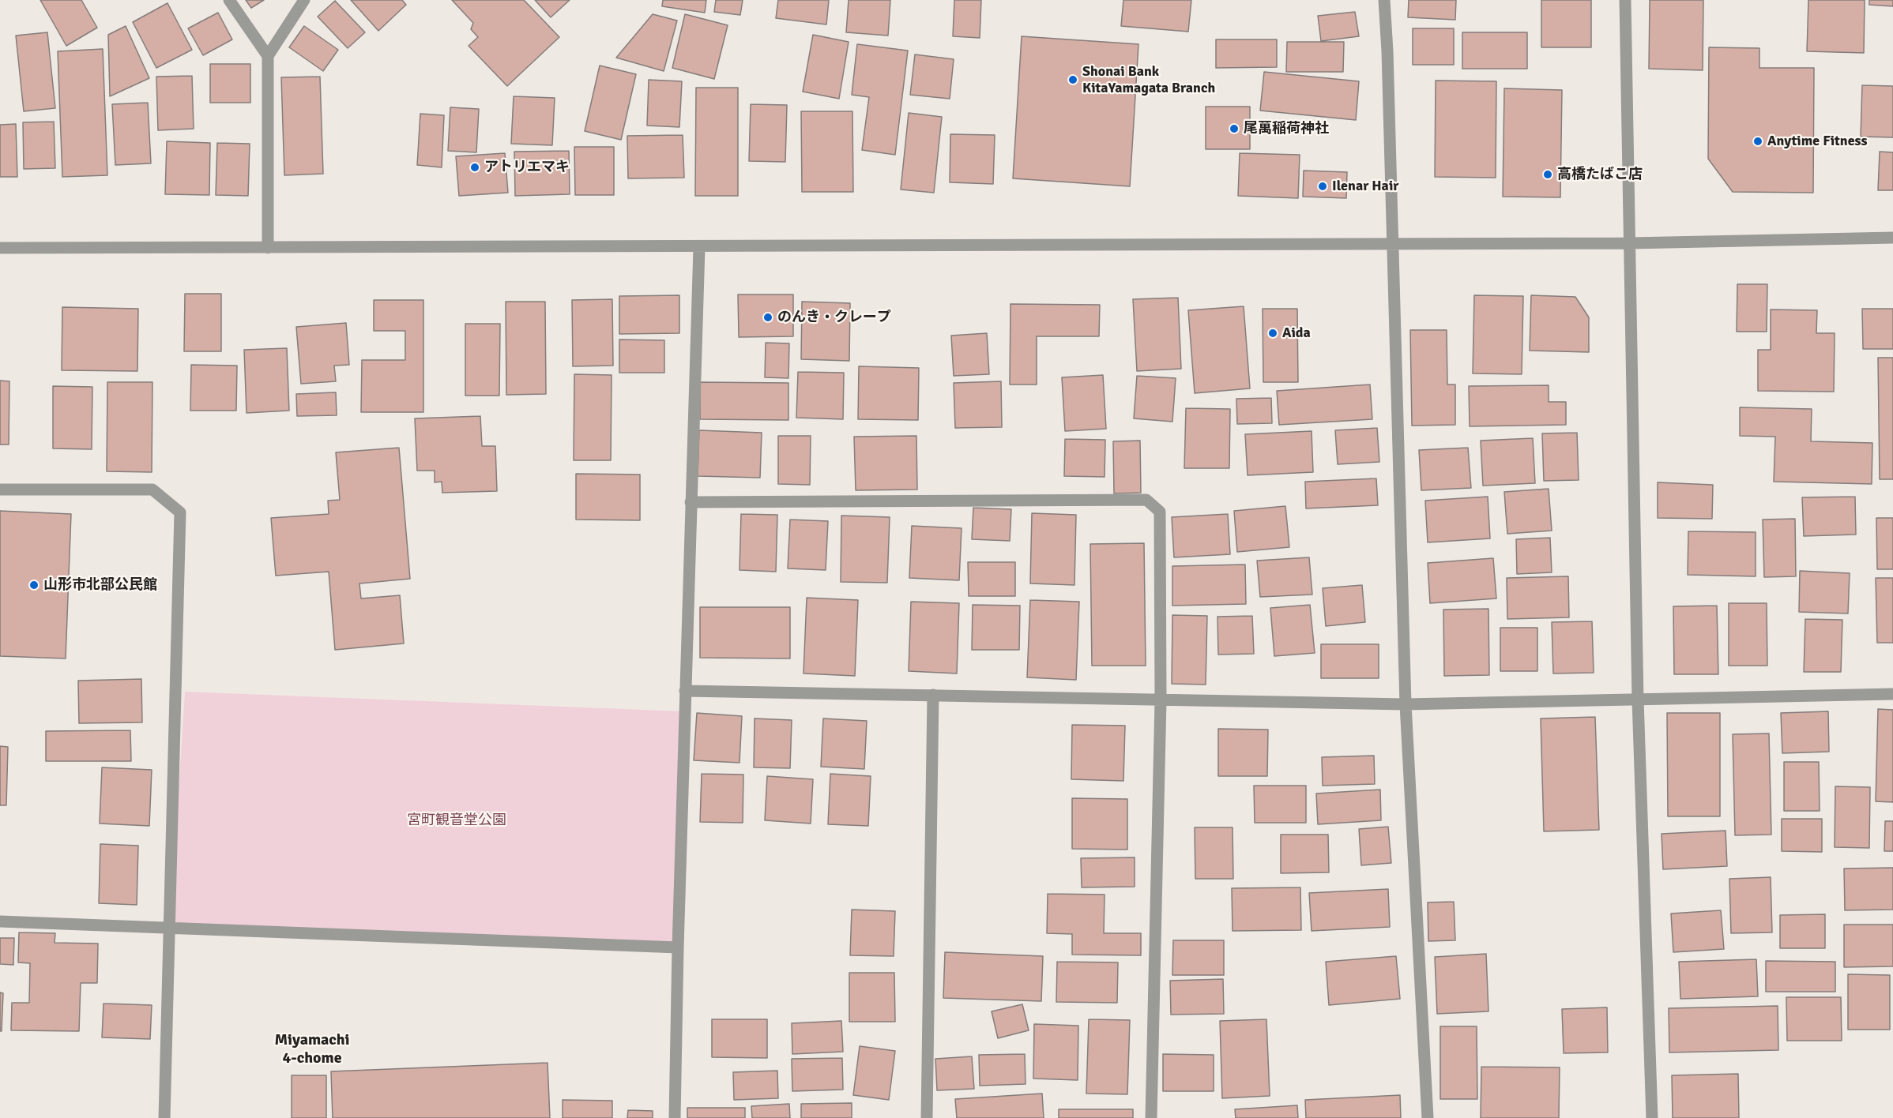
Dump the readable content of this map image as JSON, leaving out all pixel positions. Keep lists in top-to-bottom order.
{
  "districts": ["Miyamachi 4-chome"],
  "parks": ["宮町観音堂公園"],
  "places": [
    "Shonai Bank KitaYamagata Branch",
    "尾萬稲荷神社",
    "Anytime Fitness",
    "アトリエマキ",
    "高橋たばこ店",
    "Ilenar Hair",
    "のんき・クレープ",
    "Aida",
    "山形市北部公民館"
  ]
}
